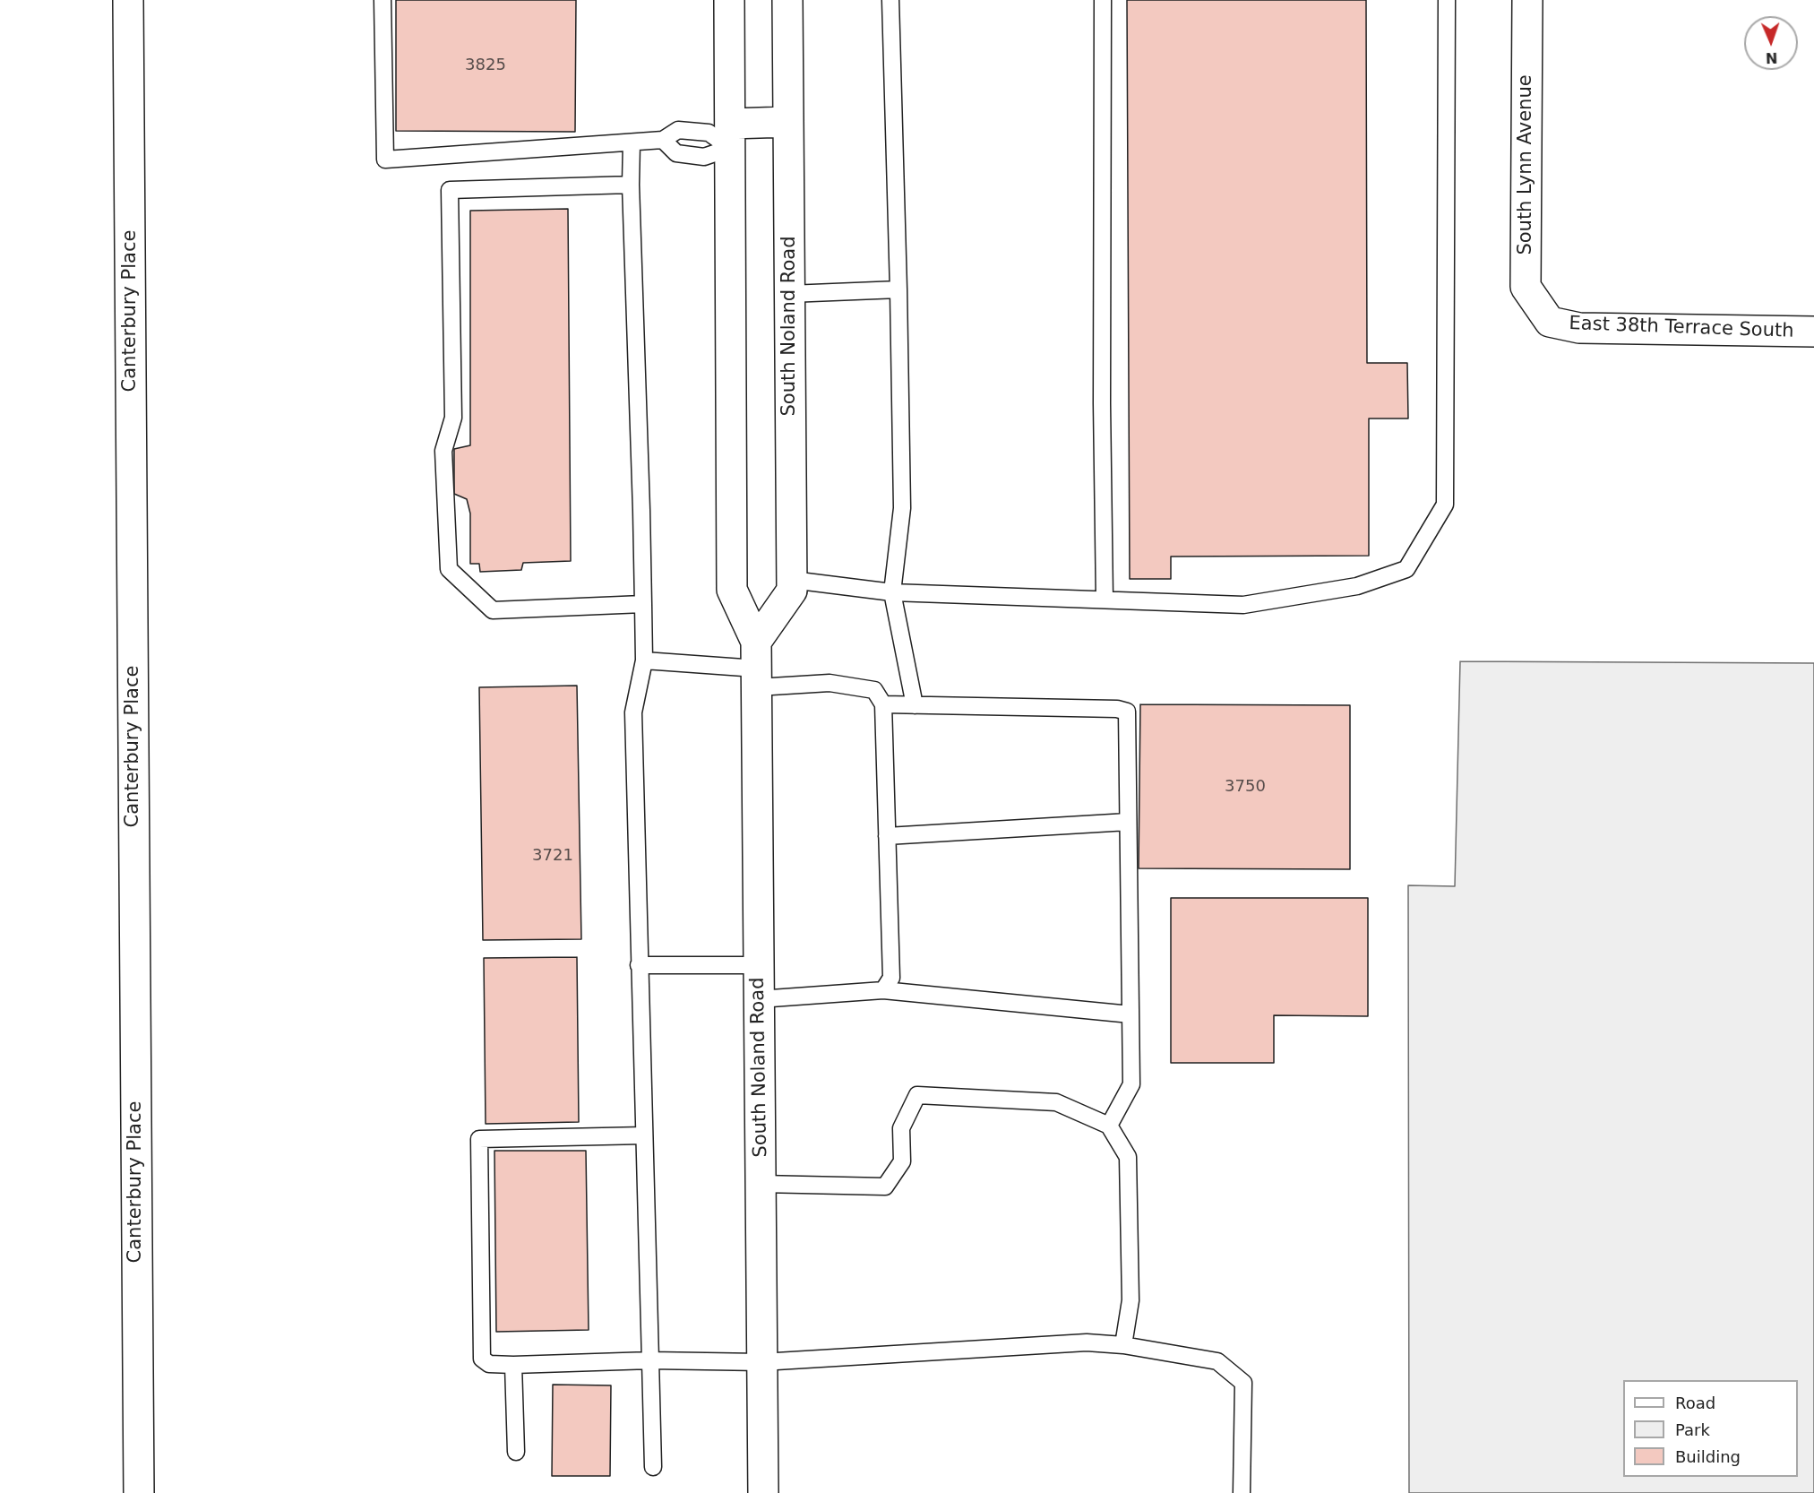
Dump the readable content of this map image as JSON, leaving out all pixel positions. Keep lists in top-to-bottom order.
{
  "streets": {
    "main road": [
      "South Lynn Avenue",
      "Canterbury Place",
      "South Noland Road",
      "East 38th Terrace South"
    ]
  },
  "crossings": [
    ["South Lynn Avenue", "East 38th Terrace South"]
  ],
  "house_numbers": ["3825", "3750", "3721"],
  "legend": ["Road", "Park", "Building"],
  "north": "bottom"
}
